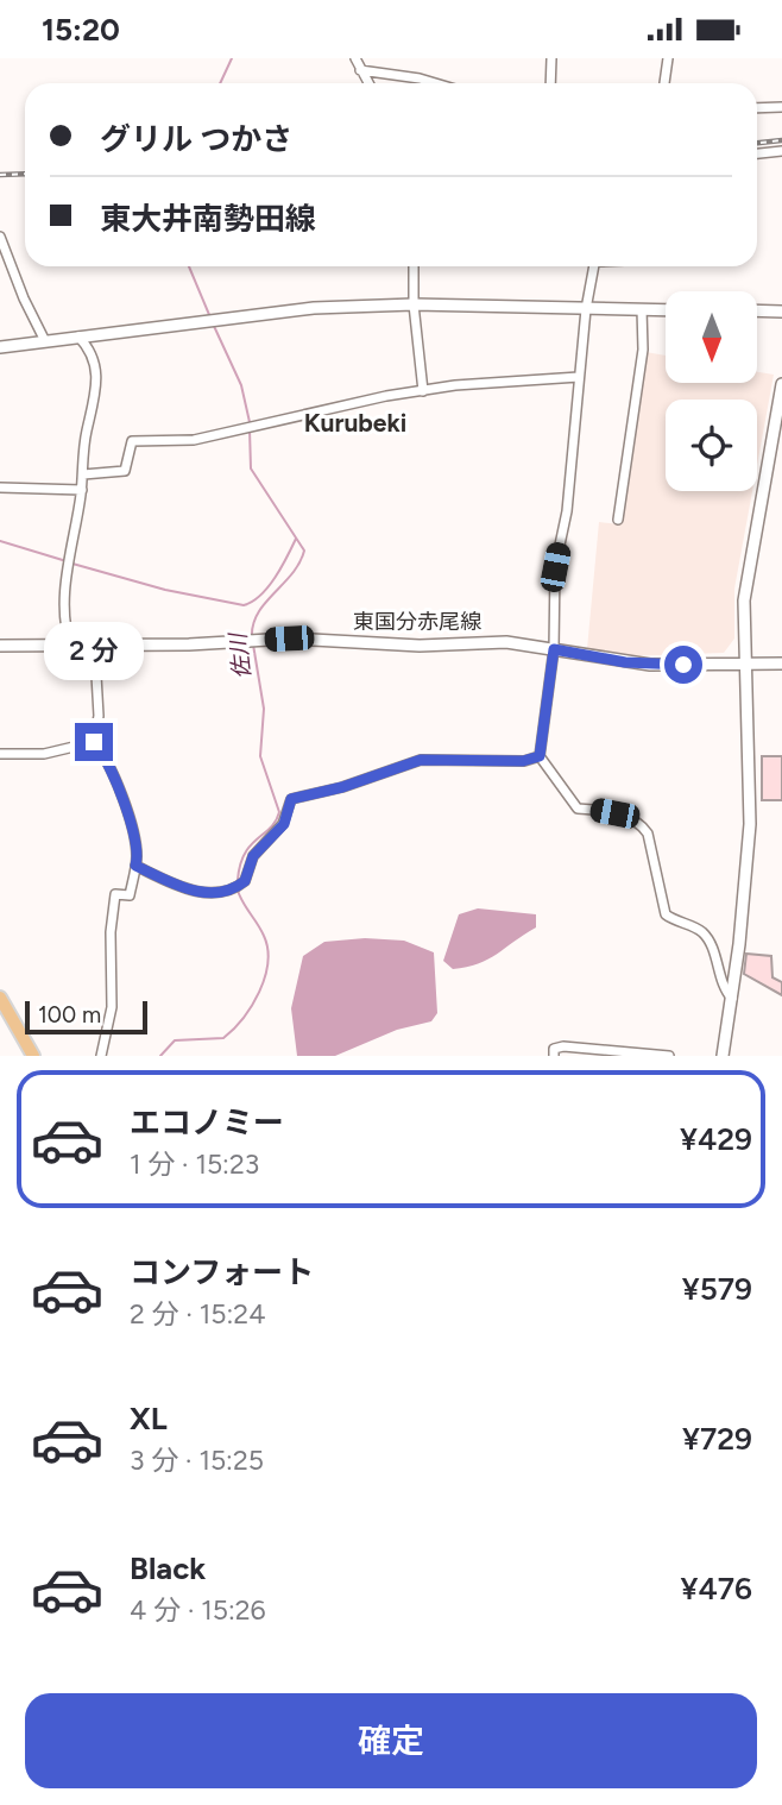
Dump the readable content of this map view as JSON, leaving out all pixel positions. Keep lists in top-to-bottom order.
{
  "streets": {
    "street": ["東国分赤尾線"]
  },
  "districts": ["Kurubeki"],
  "water": ["佐川"],
  "scale_bar": "100 m",
  "north": "bottom",
  "page": {
    "status": "15:20",
    "banner": ["グリル つかさ", "東大井南勢田線"],
    "bubble": "2 分",
    "scale": "100 m",
    "list": [
      {
        "name": "エコノミー",
        "note": "1 分 · 15:23",
        "value": "¥429"
      },
      {
        "name": "コンフォート",
        "note": "2 分 · 15:24",
        "value": "¥579"
      },
      {
        "name": "XL",
        "note": "3 分 · 15:25",
        "value": "¥729"
      },
      {
        "name": "Black",
        "note": "4 分 · 15:26",
        "value": "¥476"
      }
    ],
    "buttons": "確定"
  }
}
